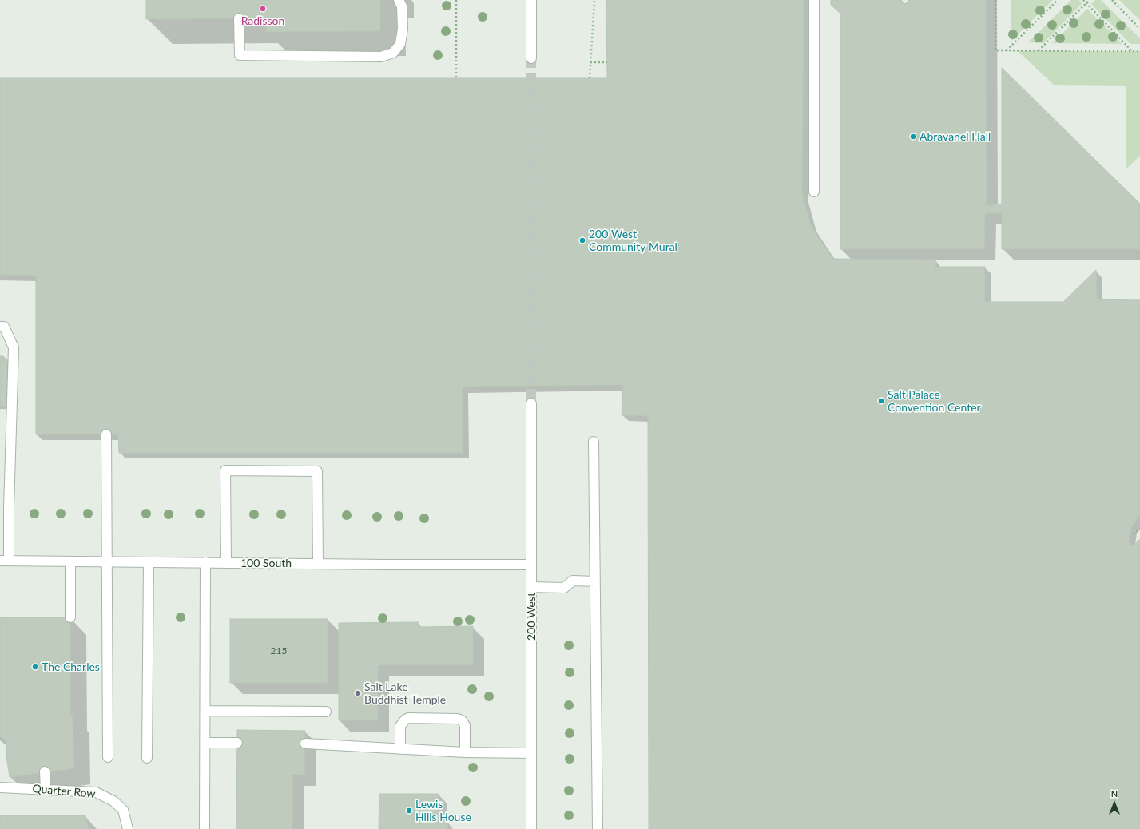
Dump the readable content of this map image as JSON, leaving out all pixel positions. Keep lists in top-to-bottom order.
{
  "streets": {
    "street": ["100 South", "200 West", "Quarter Row"]
  },
  "crossings": [
    ["100 South", "200 West"]
  ],
  "places": [
    "Radisson",
    "Abravanel Hall",
    "200 West Community Mural",
    "Salt Palace Convention Center",
    "The Charles",
    "Salt Lake Buddhist Temple",
    "Lewis Hills House"
  ],
  "house_numbers": ["215"],
  "north": "top"
}
